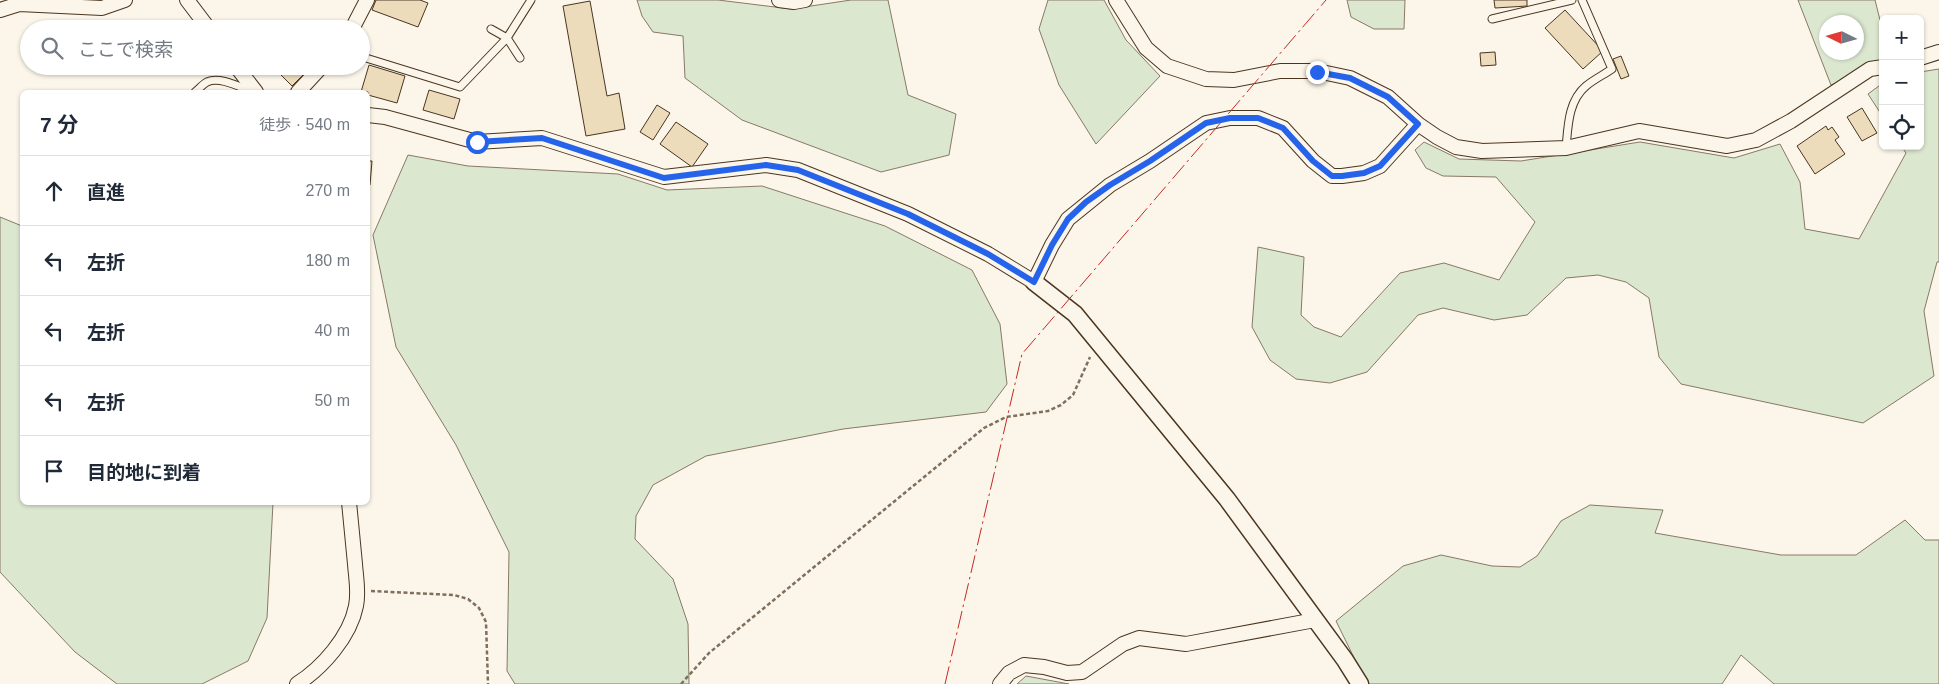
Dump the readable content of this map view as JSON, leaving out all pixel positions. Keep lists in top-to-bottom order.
{
  "north": "left",
  "page": {
    "map_buttons": ["+", "−"],
    "search": "ここで検索",
    "heading": ["7 分", "徒歩 · 540 m"],
    "list": [
      ["直進", "270 m"],
      ["左折", "180 m"],
      ["左折", "40 m"],
      ["左折", "50 m"],
      "目的地に到着"
    ]
  }
}
